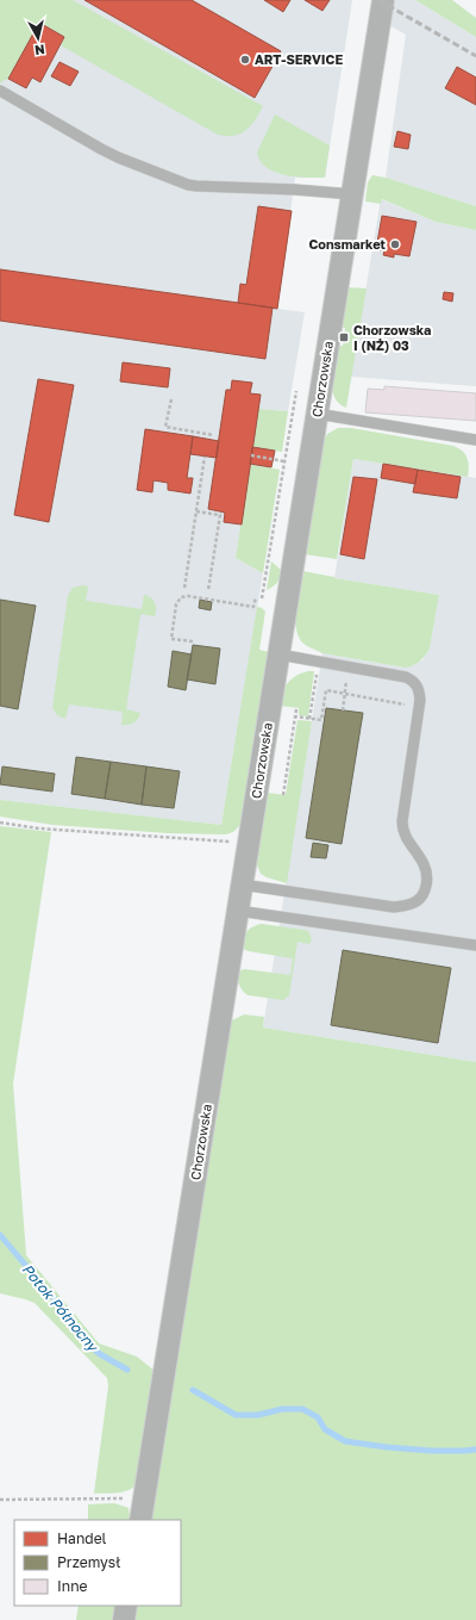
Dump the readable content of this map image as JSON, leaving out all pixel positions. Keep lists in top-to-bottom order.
{
  "streets": {
    "street": ["Chorzowska"]
  },
  "water": ["Potok Północny"],
  "places": {
    "other": ["ART-SERVICE", "Consmarket"],
    "transit": ["Chorzowska I (NŻ) 03"]
  },
  "legend": ["Handel", "Przemysł", "Inne"],
  "north": "bottom"
}
